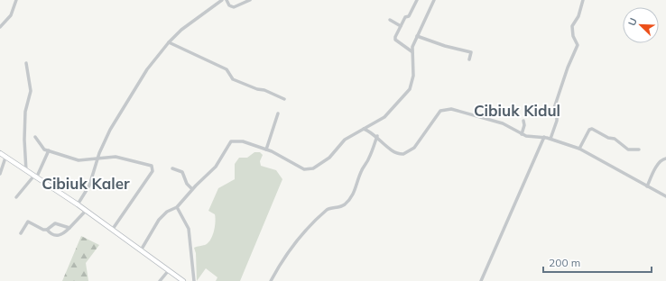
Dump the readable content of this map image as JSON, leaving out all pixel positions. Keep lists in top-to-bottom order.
{
  "districts": ["Cibiuk Kidul", "Cibiuk Kaler"],
  "scale_bar": "200 m",
  "north": "top left"
}
